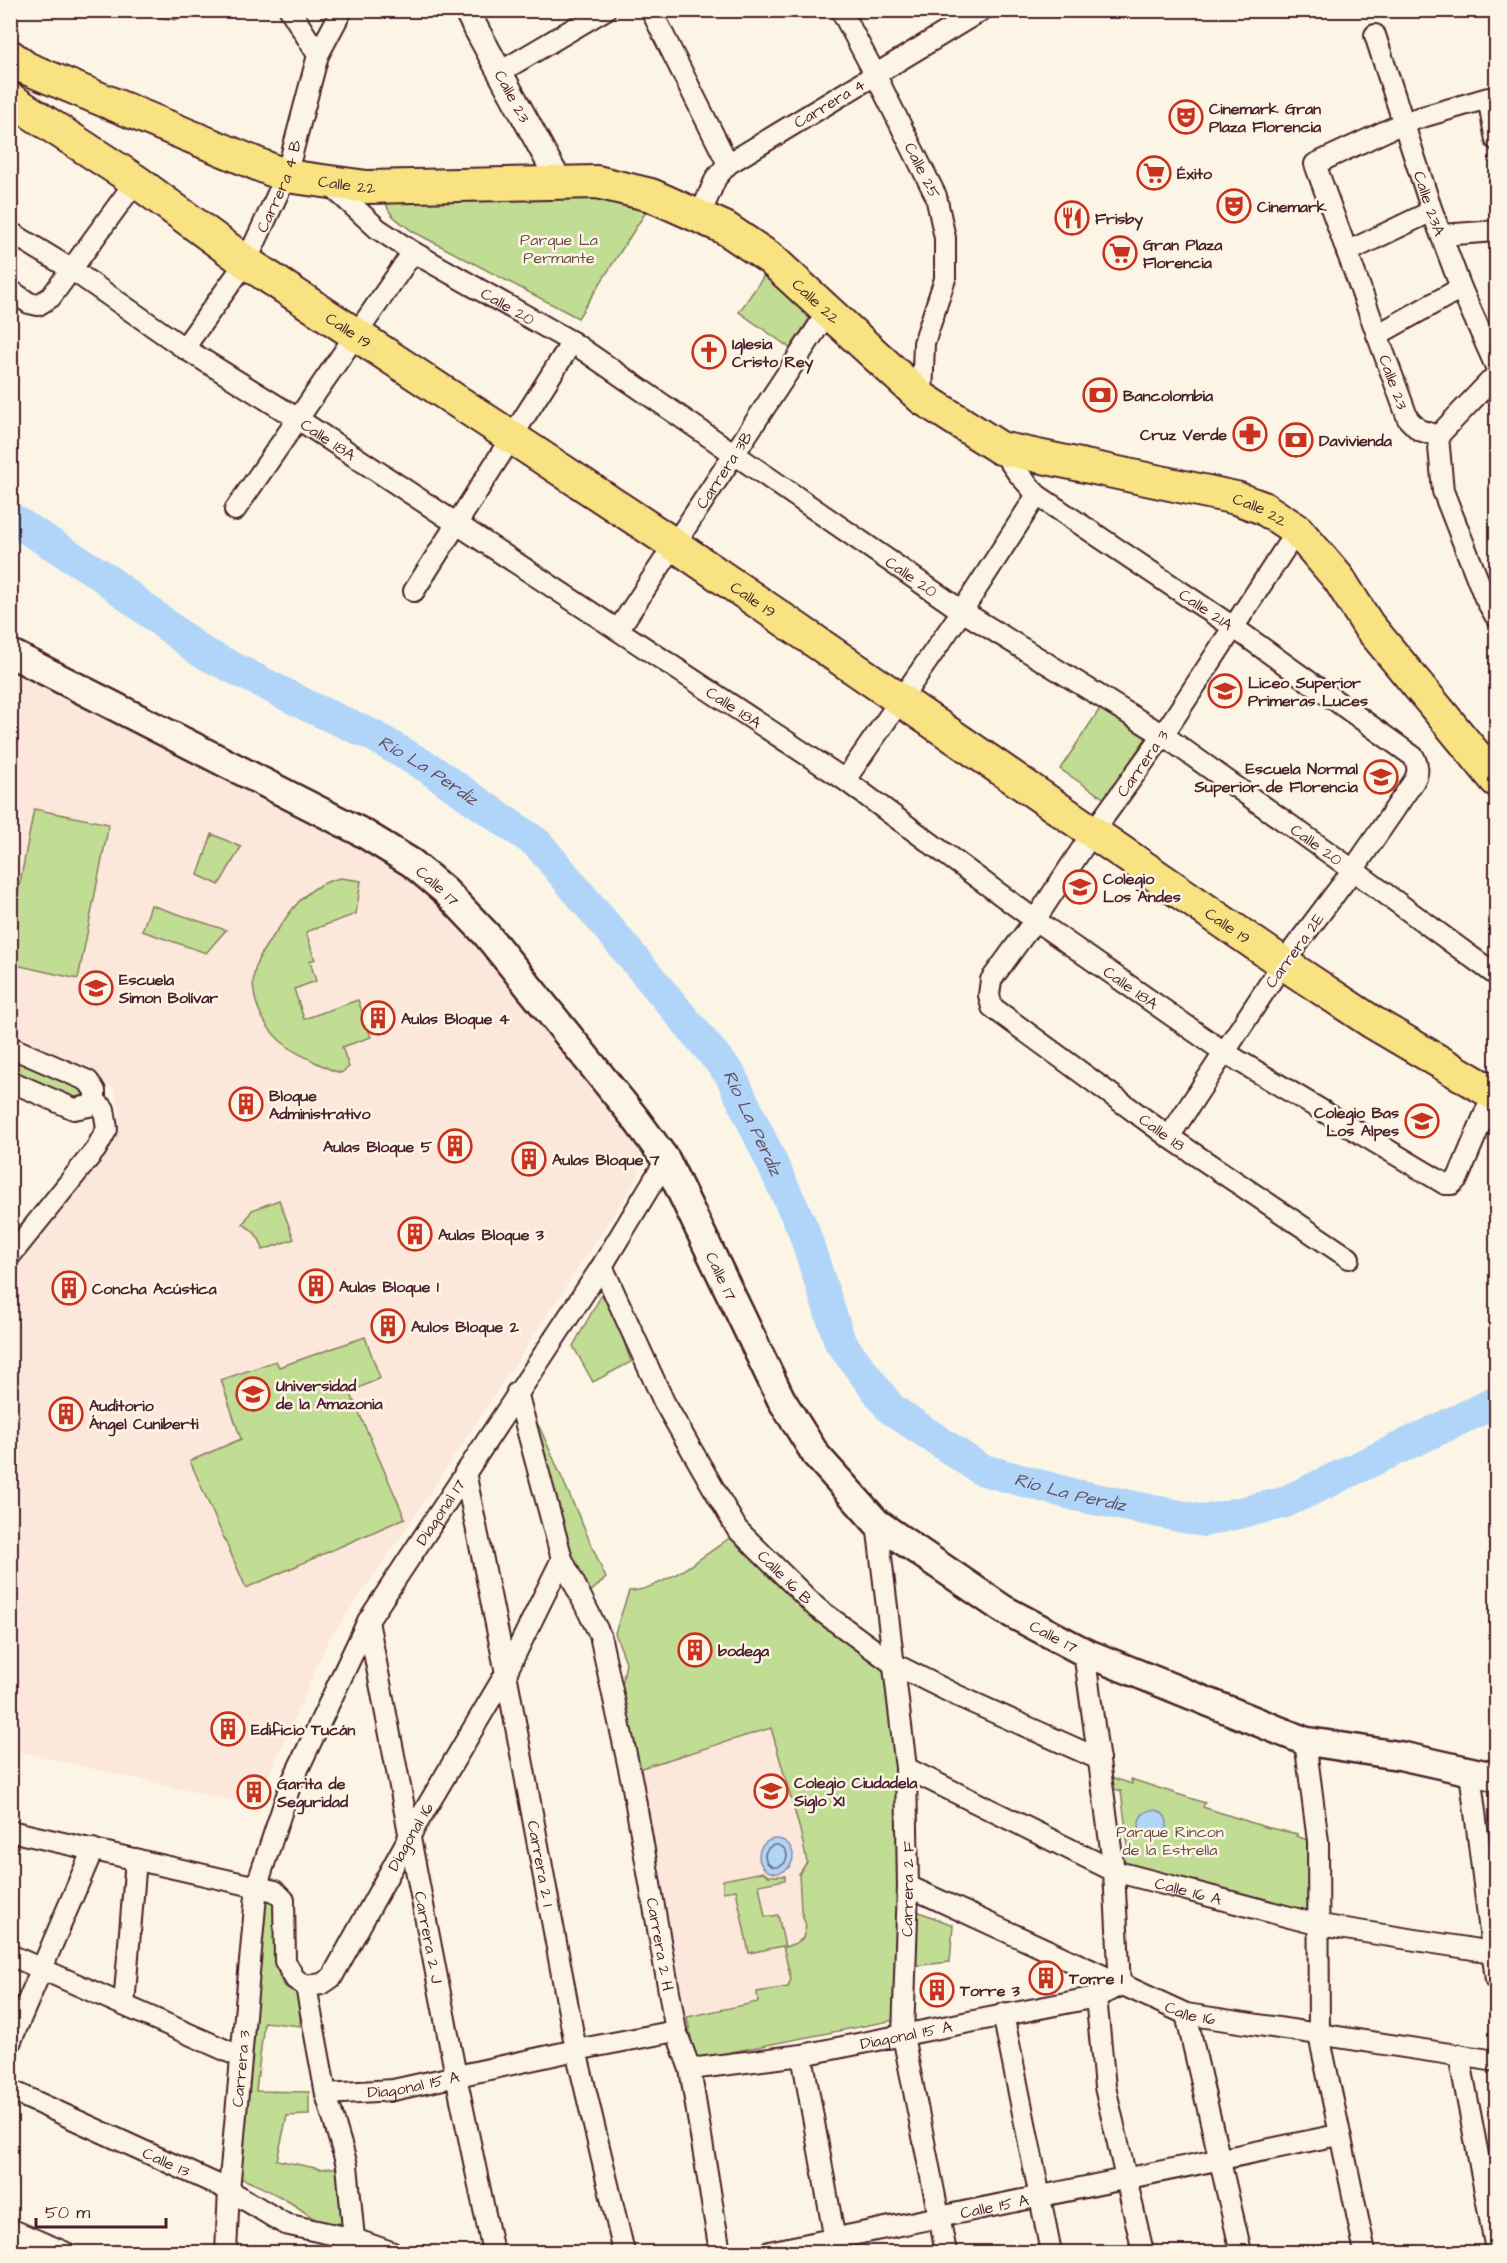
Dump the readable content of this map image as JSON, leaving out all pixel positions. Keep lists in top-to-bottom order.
{
  "streets": {
    "main road": ["Calle 22", "Calle 19", "Calle 17"],
    "street": [
      "Calle 23",
      "Carrera 4",
      "Calle 25",
      "Carrera 4 B",
      "Calle 23A",
      "Calle 20",
      "Calle 18A",
      "Carrera 3B",
      "Calle 21A",
      "Carrera 3",
      "Carrera 2E",
      "Calle 18",
      "Diagonal 17",
      "Calle 16 B",
      "Diagonal 16",
      "Carrera 2 I",
      "Carrera 2 F",
      "Calle 16 A",
      "Carrera 2 J",
      "Carrera 2 H",
      "Calle 16",
      "Diagonal 15 A",
      "Calle 13",
      "Calle 15 A"
    ]
  },
  "crossings": [
    ["Calle 23", "Calle 22"],
    ["Calle 23", "Calle 23A"],
    ["Carrera 4", "Calle 25"],
    ["Carrera 4", "Calle 22"],
    ["Calle 25", "Calle 22"],
    ["Calle 22", "Carrera 4 B"],
    ["Calle 22", "Calle 20"],
    ["Calle 22", "Carrera 3B"],
    ["Calle 22", "Calle 21A"],
    ["Calle 22", "Carrera 3"],
    ["Carrera 4 B", "Calle 19"],
    ["Carrera 4 B", "Calle 18A"],
    ["Calle 20", "Carrera 3B"],
    ["Calle 20", "Carrera 3"],
    ["Calle 20", "Carrera 2E"],
    ["Calle 19", "Calle 18A"],
    ["Calle 19", "Carrera 3B"],
    ["Calle 19", "Carrera 3"],
    ["Calle 19", "Carrera 2E"],
    ["Calle 18A", "Carrera 3B"],
    ["Calle 18A", "Carrera 3"],
    ["Calle 18A", "Carrera 2E"],
    ["Calle 21A", "Carrera 3"],
    ["Calle 21A", "Carrera 2E"],
    ["Carrera 3", "Calle 18"],
    ["Carrera 3", "Diagonal 17"],
    ["Carrera 3", "Calle 13"],
    ["Calle 17", "Diagonal 17"],
    ["Calle 17", "Carrera 2 F"],
    ["Carrera 2E", "Calle 18"],
    ["Diagonal 17", "Calle 16 B"],
    ["Diagonal 17", "Carrera 2 I"],
    ["Diagonal 17", "Carrera 2 J"],
    ["Calle 16 B", "Carrera 2 F"],
    ["Diagonal 16", "Carrera 2 I"],
    ["Diagonal 16", "Carrera 2 J"],
    ["Diagonal 16", "Carrera 2 H"],
    ["Carrera 2 I", "Diagonal 15 A"],
    ["Carrera 2 F", "Calle 16 A"],
    ["Carrera 2 F", "Calle 16"],
    ["Carrera 2 F", "Diagonal 15 A"],
    ["Carrera 2 F", "Calle 15 A"],
    ["Carrera 2 J", "Diagonal 15 A"],
    ["Carrera 2 H", "Diagonal 15 A"],
    ["Calle 16", "Diagonal 15 A"]
  ],
  "water": ["Río La Perdiz"],
  "parks": ["Parque La Permante", "Parque Rincon de la Estrella"],
  "places": {
    "theatre": ["Cinemark Gran Plaza Florencia", "Cinemark"],
    "supermarket": ["Éxito", "Gran Plaza Florencia"],
    "restaurant": ["Frisby"],
    "church": ["Iglesia Cristo Rey"],
    "bank": ["Bancolombia", "Davivienda"],
    "pharmacy": ["Cruz Verde"],
    "school or university": [
      "Liceo Superior Primeras Luces",
      "Escuela Normal Superior de Florencia",
      "Colegio Los Andes",
      "Escuela Simon Bolívar",
      "Colegio Bas Los Alpes",
      "Universidad de la Amazonia",
      "Colegio Ciudadela Siglo XI"
    ],
    "building": [
      "Aulas Bloque 4",
      "Bloque Administrativo",
      "Aulas Bloque 5",
      "Aulas Bloque 7",
      "Aulas Bloque 3",
      "Aulas Bloque 1",
      "Concha Acústica",
      "Aulos Bloque 2",
      "Auditorio Ángel Cuniberti",
      "bodega",
      "Edificio Tucán",
      "Garita de Seguridad",
      "Torre 1",
      "Torre 3"
    ]
  },
  "scale_bar": "50 m"
}
